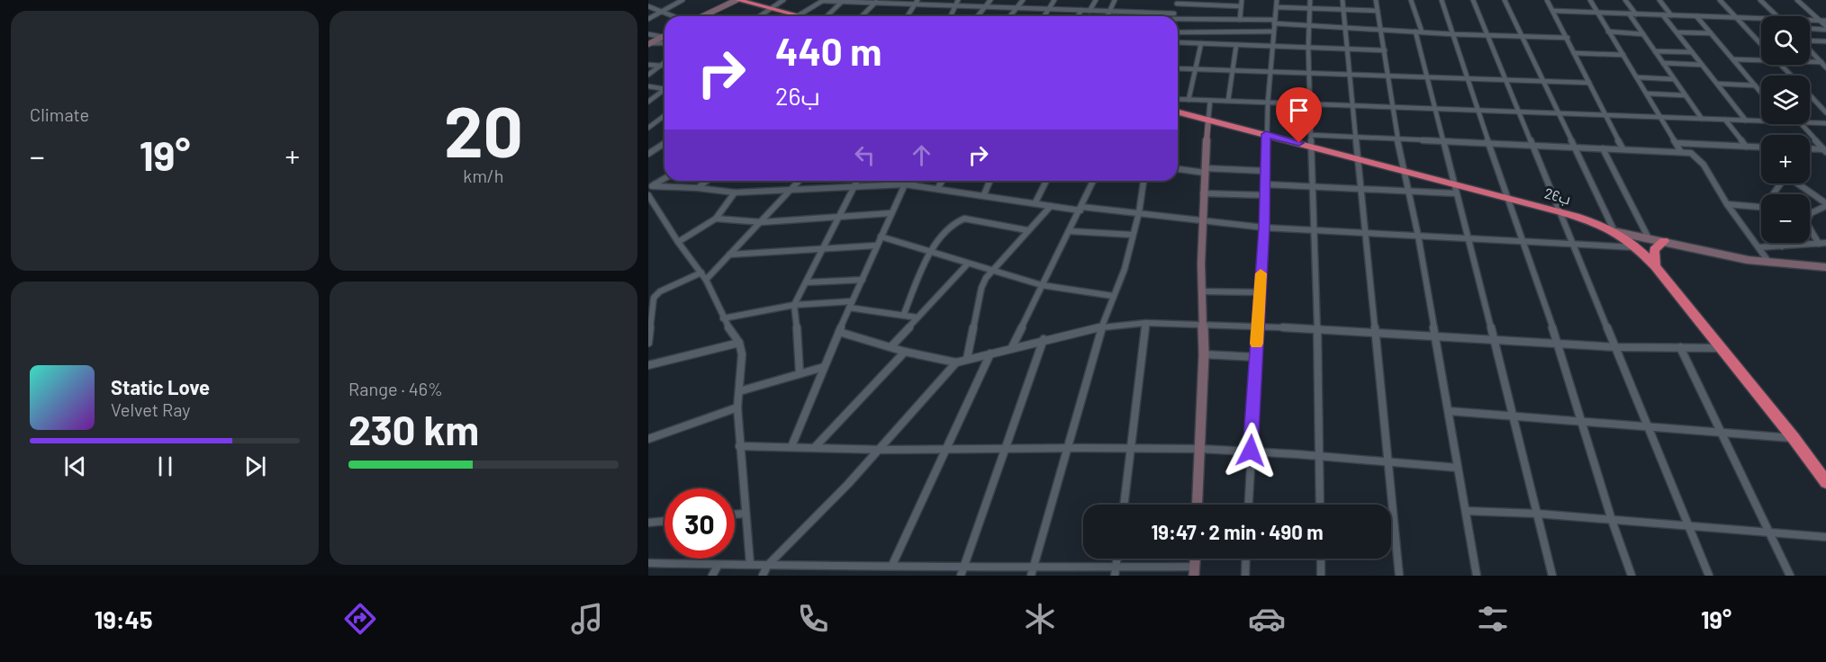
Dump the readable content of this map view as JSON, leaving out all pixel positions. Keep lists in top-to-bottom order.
{
  "streets": {
    "highway": ["26ب"]
  },
  "page": {
    "tile": [
      "Climate",
      ["20", "km/h"],
      ["Range · 46%", "230 km"]
    ],
    "map_buttons": ["+", "−"],
    "turn": ["440 m", "26ب"],
    "heat": ["−", "19°", "+"],
    "song": ["Static Love", "Velvet Ray"],
    "limit": "30",
    "trip": "19:47 · 2 min · 490 m",
    "tabs": ["19:45", "19°"]
  }
}
